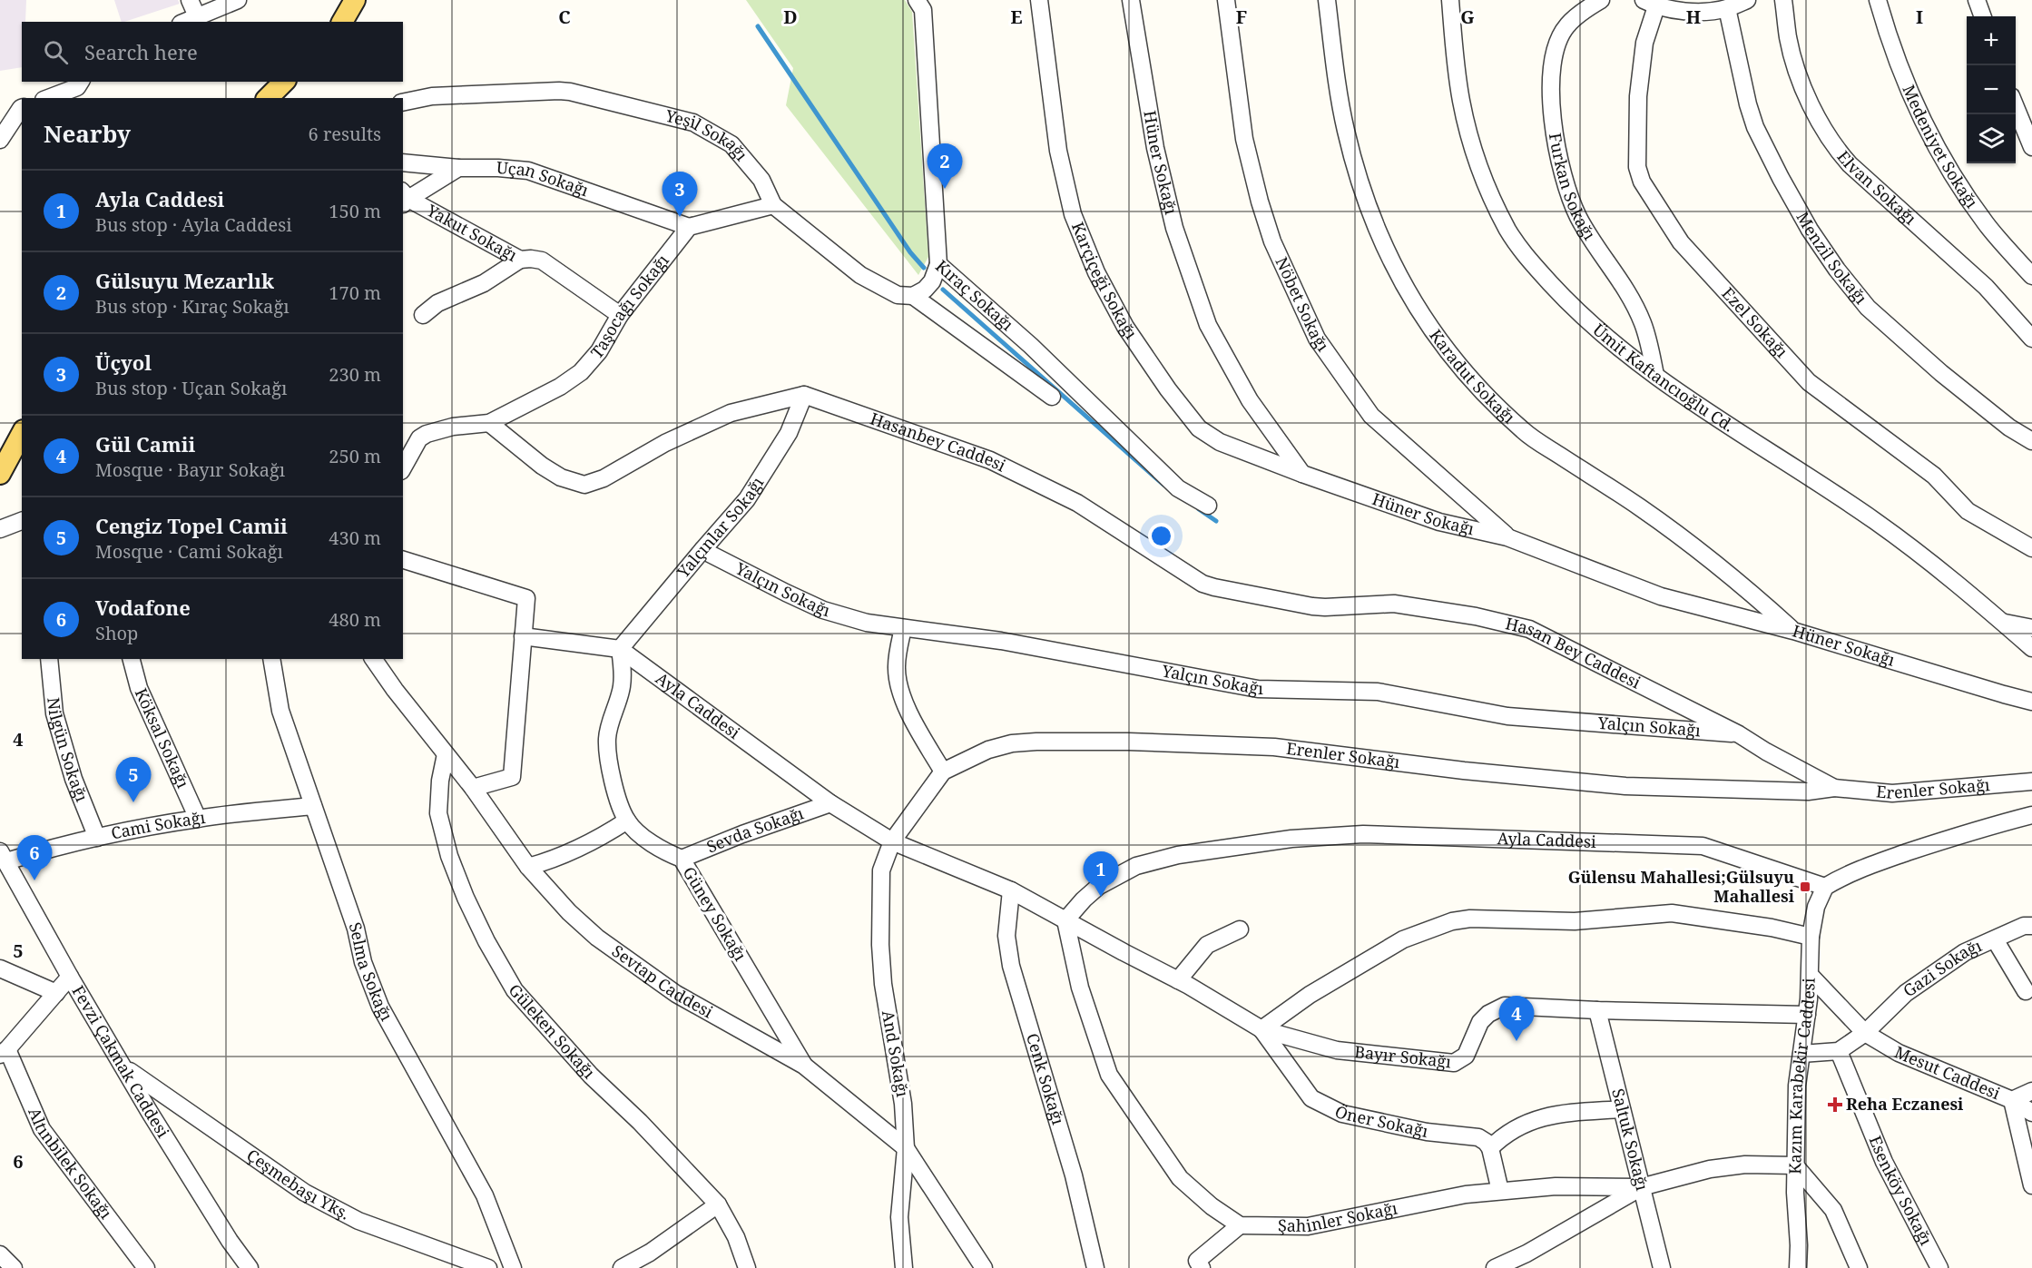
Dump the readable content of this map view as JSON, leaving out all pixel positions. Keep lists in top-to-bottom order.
{
  "streets": {
    "street": [
      "Yeşil Sokağı",
      "Medeniyet Sokağı",
      "Hüner Sokağı",
      "Uçan Sokağı",
      "Furkan Sokağı",
      "Elvan Sokağı",
      "Yakut Sokağı",
      "Menzil Sokağı",
      "Karçiçeği Sokağı",
      "Kıraç Sokağı",
      "Nöbet Sokağı",
      "Taşocağı Sokağı",
      "Ezel Sokağı",
      "Karadut Sokağı",
      "Ümit Kaftancıoğlu Cd.",
      "Hasanbey Caddesi",
      "Yalçınlar Sokağı",
      "Yalçın Sokağı",
      "Hasan Bey Caddesi",
      "Ayla Caddesi",
      "Köksal Sokağı",
      "Nilgün Sokağı",
      "Erenler Sokağı",
      "Cami Sokağı",
      "Sevda Sokağı",
      "Güney Sokağı",
      "Selma Sokağı",
      "Gazi Sokağı",
      "Sevtap Caddesi",
      "Güleken Sokağı",
      "And Sokağı",
      "Bayır Sokağı",
      "Fevzi Çakmak Caddesi",
      "Mesut Caddesi",
      "Kazım Karabekir Caddesi",
      "Cenk Sokağı",
      "Öner Sokağı",
      "Saltuk Sokağı",
      "Altınbilek Sokağı",
      "Çeşmebaşı Ykş.",
      "Esenköy Sokağı",
      "Şahinler Sokağı"
    ]
  },
  "crossings": [
    ["Hüner Sokağı", "Karçiçeği Sokağı"],
    ["Hüner Sokağı", "Nöbet Sokağı"],
    ["Hüner Sokağı", "Karadut Sokağı"],
    ["Uçan Sokağı", "Taşocağı Sokağı"],
    ["Furkan Sokağı", "Ümit Kaftancıoğlu Cd."],
    ["Yakut Sokağı", "Taşocağı Sokağı"],
    ["Hasanbey Caddesi", "Yalçınlar Sokağı"],
    ["Hasanbey Caddesi", "Hasan Bey Caddesi"],
    ["Yalçınlar Sokağı", "Yalçın Sokağı"],
    ["Yalçınlar Sokağı", "Ayla Caddesi"],
    ["Yalçın Sokağı", "Hasan Bey Caddesi"],
    ["Yalçın Sokağı", "Erenler Sokağı"],
    ["Hasan Bey Caddesi", "Erenler Sokağı"],
    ["Ayla Caddesi", "Erenler Sokağı"],
    ["Ayla Caddesi", "Sevda Sokağı"],
    ["Ayla Caddesi", "And Sokağı"],
    ["Ayla Caddesi", "Bayır Sokağı"],
    ["Ayla Caddesi", "Kazım Karabekir Caddesi"],
    ["Ayla Caddesi", "Cenk Sokağı"],
    ["Köksal Sokağı", "Cami Sokağı"],
    ["Nilgün Sokağı", "Cami Sokağı"],
    ["Erenler Sokağı", "And Sokağı"],
    ["Cami Sokağı", "Selma Sokağı"],
    ["Cami Sokağı", "Fevzi Çakmak Caddesi"],
    ["Sevda Sokağı", "Güney Sokağı"],
    ["Güney Sokağı", "Sevtap Caddesi"],
    ["Gazi Sokağı", "Mesut Caddesi"],
    ["Gazi Sokağı", "Esenköy Sokağı"],
    ["Sevtap Caddesi", "Güleken Sokağı"],
    ["Sevtap Caddesi", "And Sokağı"],
    ["Bayır Sokağı", "Kazım Karabekir Caddesi"],
    ["Bayır Sokağı", "Öner Sokağı"],
    ["Bayır Sokağı", "Saltuk Sokağı"],
    ["Fevzi Çakmak Caddesi", "Çeşmebaşı Ykş."],
    ["Mesut Caddesi", "Kazım Karabekir Caddesi"],
    ["Kazım Karabekir Caddesi", "Şahinler Sokağı"],
    ["Saltuk Sokağı", "Şahinler Sokağı"]
  ],
  "places": {
    "transit": ["Gülensu Mahallesi;Gülsuyu Mahallesi"],
    "health": ["Reha Eczanesi"]
  },
  "page": {
    "map_buttons": ["+", "−"],
    "search": "Search here",
    "heading": ["Nearby", "6 results"],
    "pins": [
      "2",
      "3",
      "5",
      "6",
      "1",
      "4"
    ],
    "list": [
      {
        "mark": "1",
        "name": "Ayla Caddesi",
        "note": "Bus stop · Ayla Caddesi",
        "value": "150 m"
      },
      {
        "mark": "2",
        "name": "Gülsuyu Mezarlık",
        "note": "Bus stop · Kıraç Sokağı",
        "value": "170 m"
      },
      {
        "mark": "3",
        "name": "Üçyol",
        "note": "Bus stop · Uçan Sokağı",
        "value": "230 m"
      },
      {
        "mark": "4",
        "name": "Gül Camii",
        "note": "Mosque · Bayır Sokağı",
        "value": "250 m"
      },
      {
        "mark": "5",
        "name": "Cengiz Topel Camii",
        "note": "Mosque · Cami Sokağı",
        "value": "430 m"
      },
      {
        "mark": "6",
        "name": "Vodafone",
        "note": "Shop",
        "value": "480 m"
      }
    ]
  },
  "grid": {
    "columns": [
      "C",
      "D",
      "E",
      "F",
      "G",
      "H",
      "I"
    ],
    "rows": ["4", "5", "6"]
  }
}
